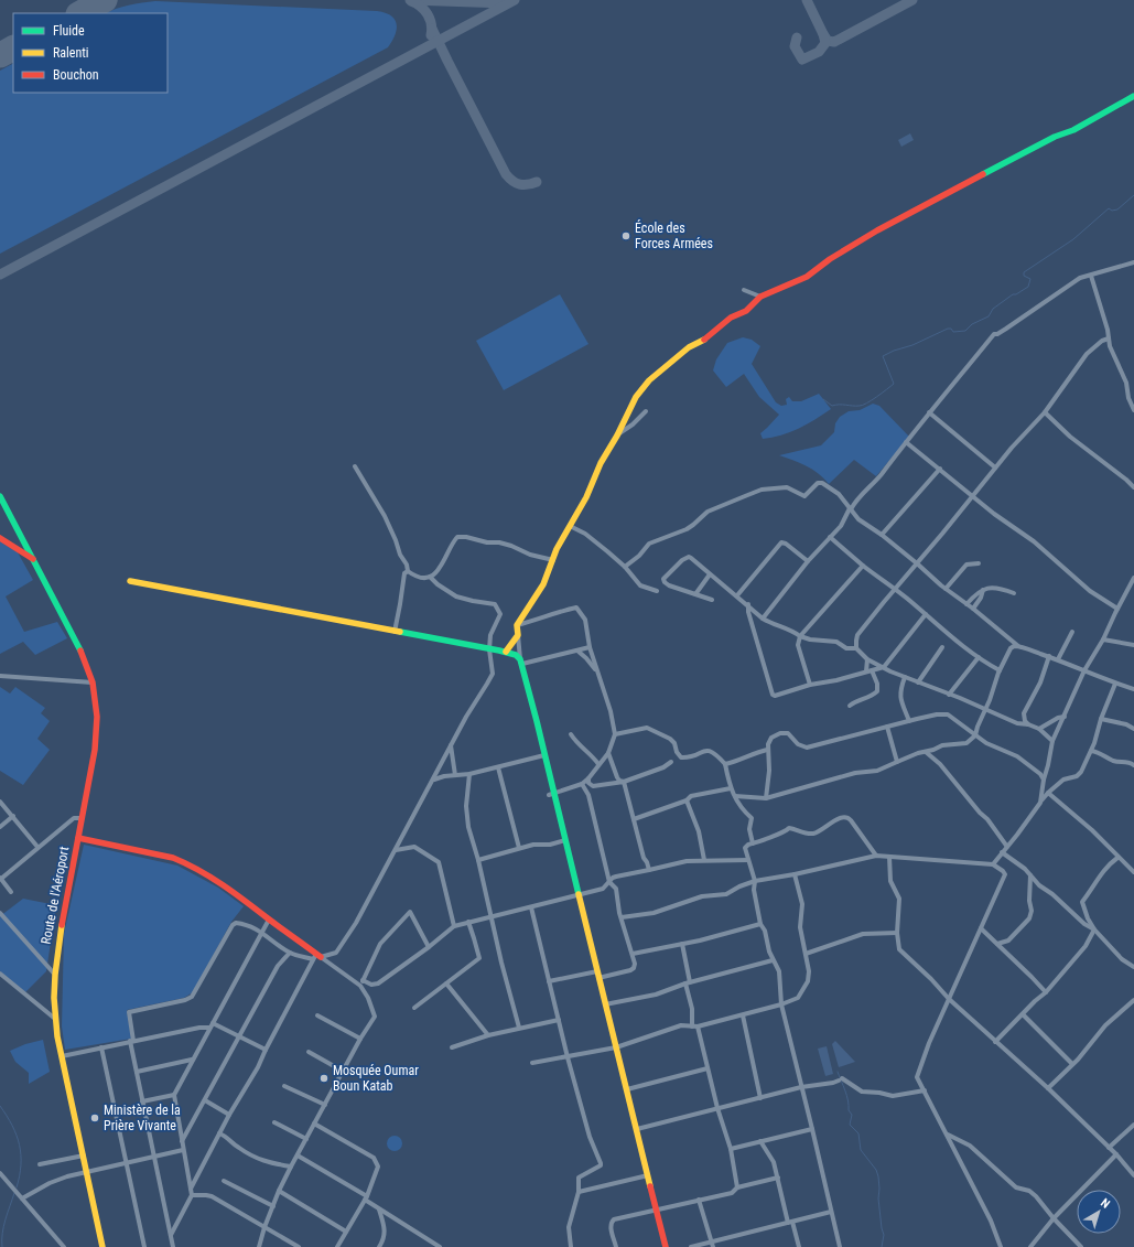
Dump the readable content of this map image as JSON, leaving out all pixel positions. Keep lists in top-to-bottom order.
{
  "streets": {
    "street": ["Route de l'Aéroport"]
  },
  "places": ["École des Forces Armées", "Mosquée Oumar Boun Katab", "Ministère de la Prière Vivante"],
  "legend": ["Fluide", "Ralenti", "Bouchon"],
  "north": "top right"
}
